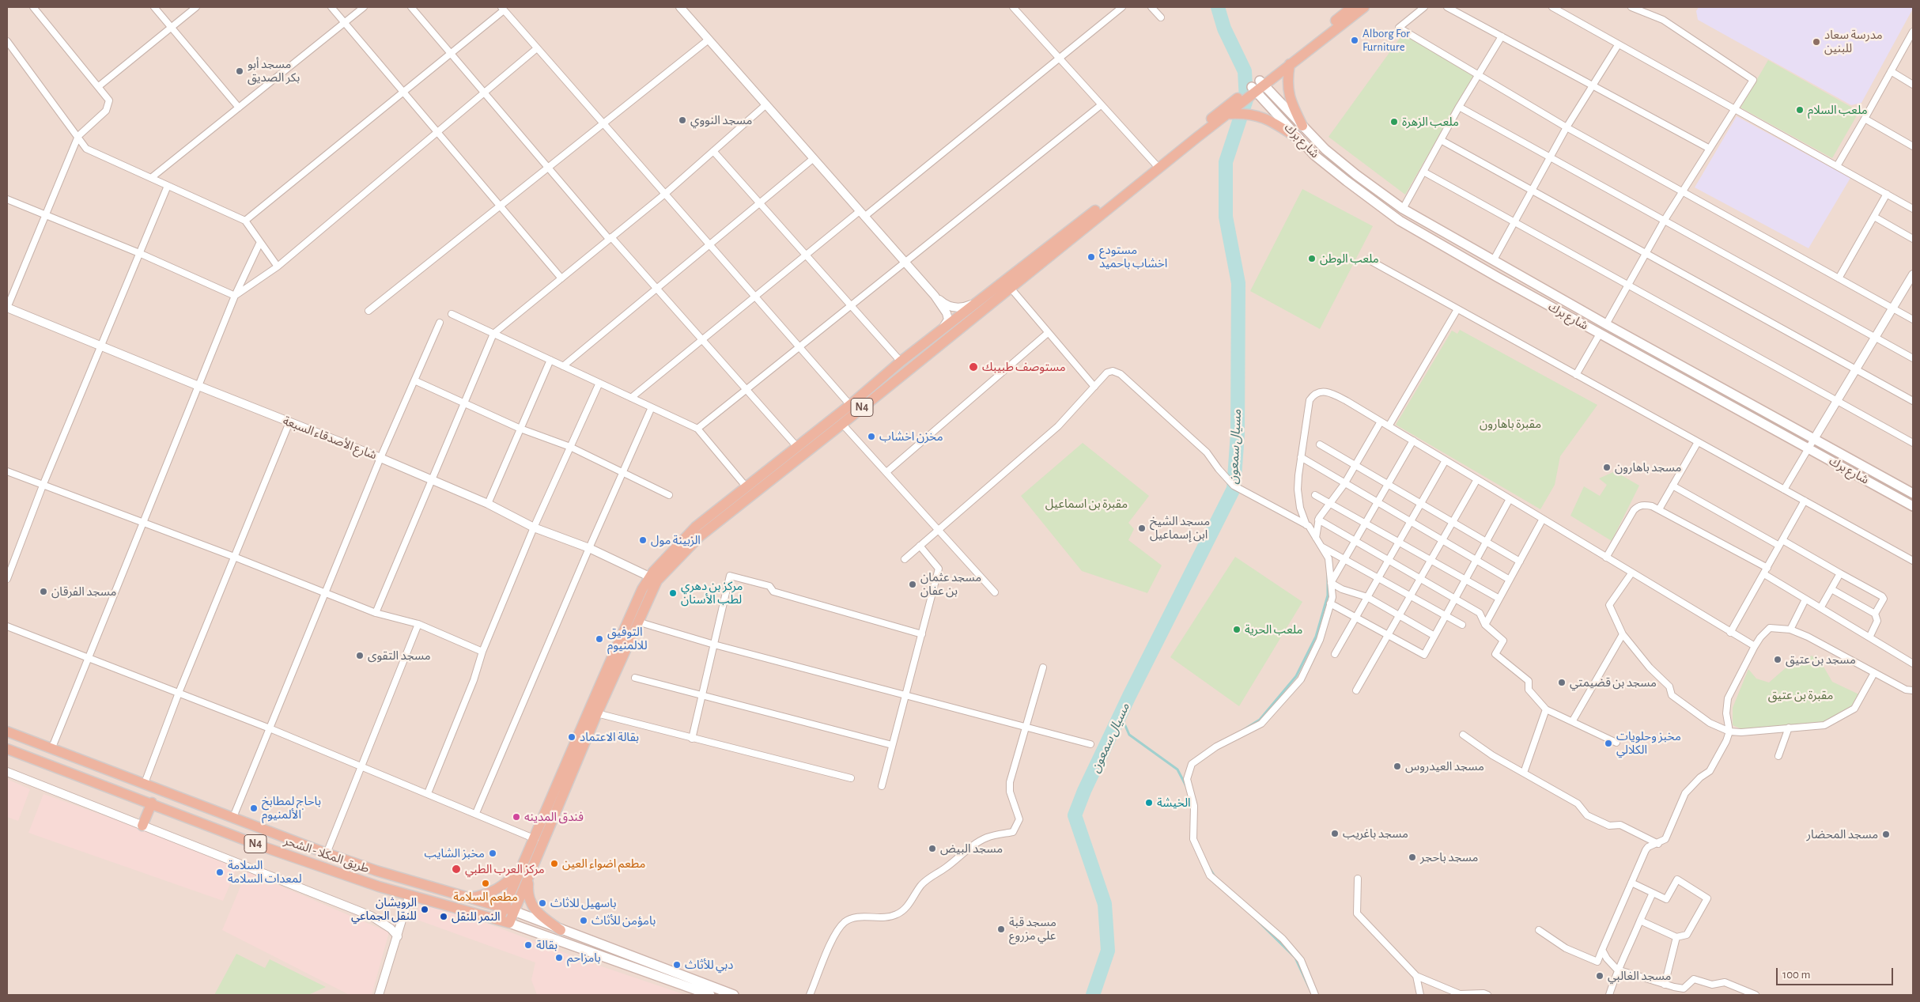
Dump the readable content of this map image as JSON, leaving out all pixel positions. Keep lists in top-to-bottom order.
{
  "streets": {
    "highway": ["N4", "طريق المكلا - الشحر"],
    "main road": ["شارع برك"],
    "street": ["شارع الأصدقاء السبعة"]
  },
  "crossings": [
    ["شارع برك", "N4"],
    ["N4", "شارع الأصدقاء السبعة"],
    ["N4", "طريق المكلا - الشحر"]
  ],
  "water": ["مسيال سمعون"],
  "parks": ["مقبرة باهارون", "مقبرة بن اسماعيل", "مقبرة بن عتيق"],
  "places": [
    "Alborg For Furniture",
    "مدرسة سعاد للبنين",
    "مسجد أبو بكر الصديق",
    "ملعب السلام",
    "مسجد النووي",
    "ملعب الزهرة",
    "مستودع اخشاب باحميد",
    "ملعب الوطن",
    "مستوصف طبيبك",
    "مخزن اخشاب",
    "مسجد باهارون",
    "مسجد الشيخ ابن إسماعيل",
    "الزبينة مول",
    "مسجد عثمان بن عفان",
    "مسجد الفرقان",
    "مركز بن دهري لطب الأسنان",
    "ملعب الحرية",
    "التوفيق للالمنيوم",
    "مسجد التقوى",
    "مسجد بن عتيق",
    "مسجد بن قضيمتي",
    "بقالة الاعتماد",
    "مخبز وحلويات الكلالي",
    "مسجد العيدروس",
    "الخيشة",
    "باحاج لمطابخ الألمنيوم",
    "فندق المدينه",
    "مسجد باغريب",
    "مسجد المحضار",
    "مسجد البيض",
    "مخبز الشايب",
    "مسجد باحجر",
    "مطعم اضواء العين",
    "مركز العرب الطبي",
    "السلامة لمعدات السلامة",
    "مطعم السلامة",
    "باسهيل للاثاث",
    "الرويشان للنقل الجماعي",
    "النمر للنقل",
    "بامؤمن للأثاث",
    "مسجد قبة علي مزروع",
    "بقالة",
    "بامزاحم",
    "دبي للأثاث",
    "مسجد الغالبي"
  ],
  "scale_bar": "100 m"
}
